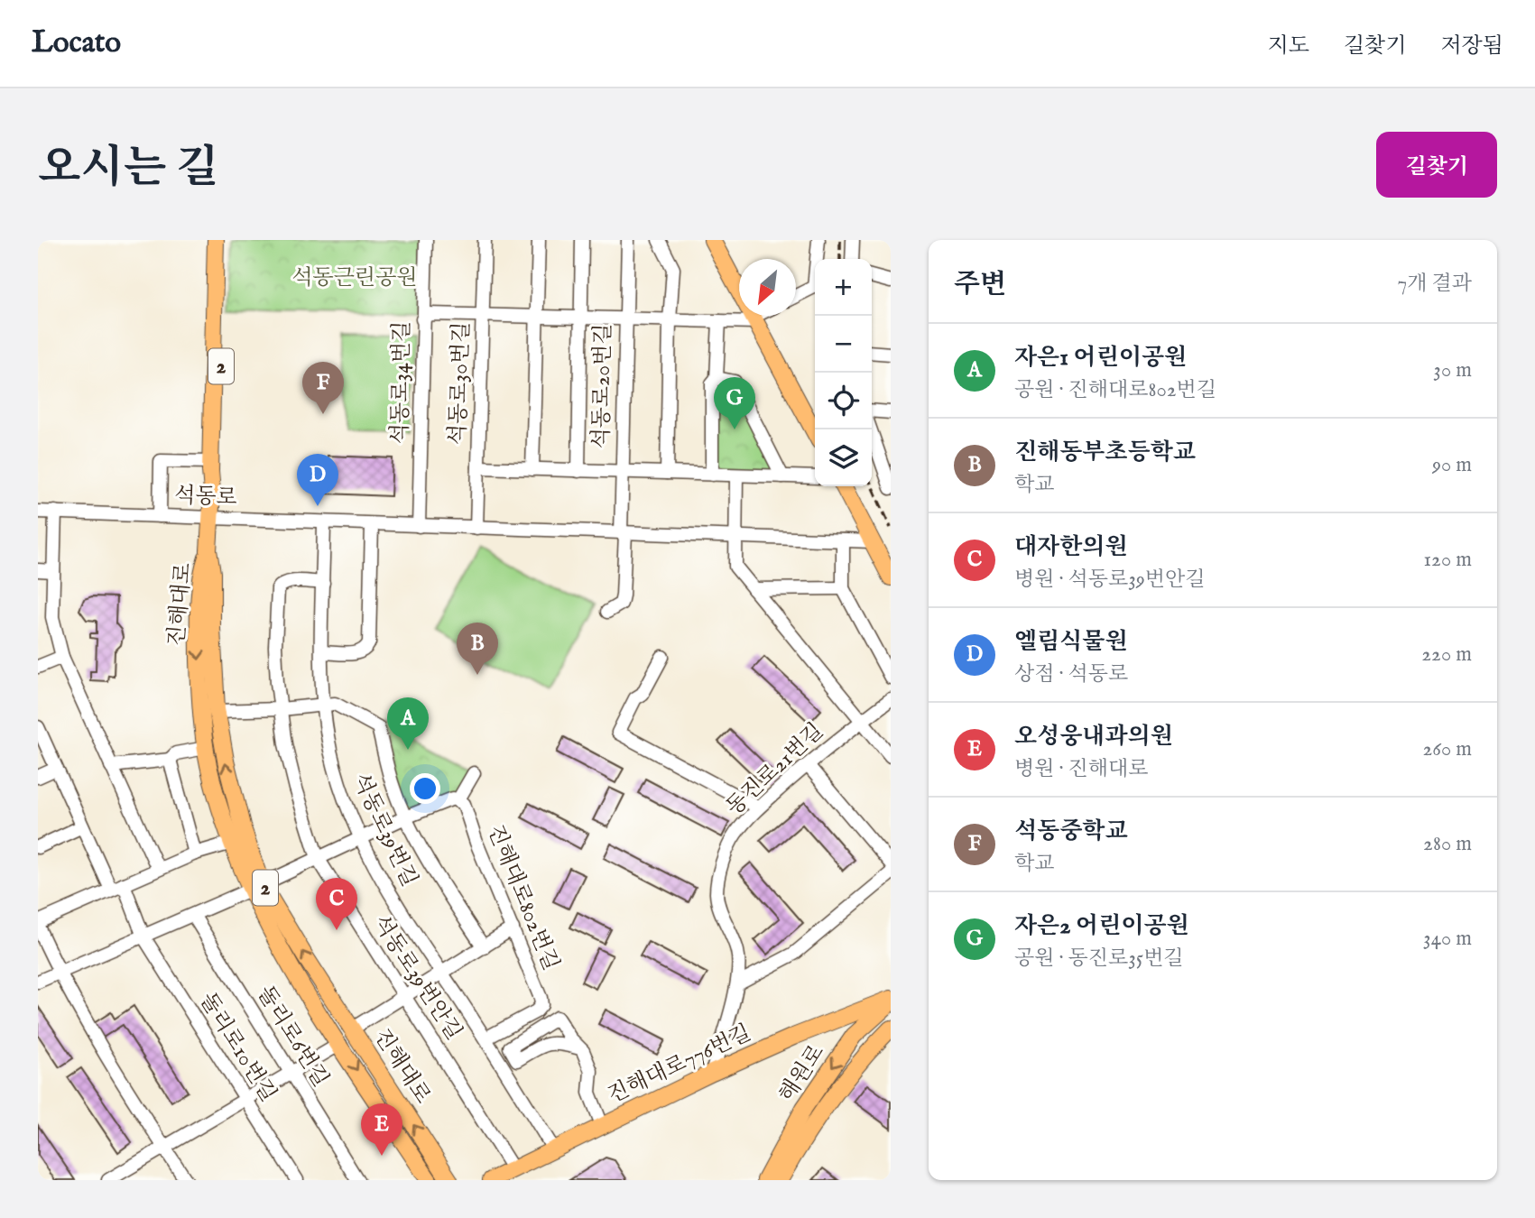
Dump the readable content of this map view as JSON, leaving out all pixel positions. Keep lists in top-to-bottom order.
{
  "streets": {
    "main road": [
      "2",
      "진해대로",
      "진해대로776번길",
      "해원로"
    ],
    "street": [
      "석동로34번길",
      "석동로30번길",
      "석동로20번길",
      "석동로",
      "동진로21번길",
      "석동로39번길",
      "진해대로802번길",
      "석동로39번안길",
      "돌리로6번길",
      "돌리로10번길"
    ]
  },
  "crossings": [
    ["2", "석동로"],
    ["2", "진해대로"],
    ["석동로34번길", "석동로"],
    ["석동로30번길", "석동로"],
    ["석동로20번길", "석동로"],
    ["석동로", "석동로39번길"],
    ["동진로21번길", "진해대로776번길"],
    ["석동로39번길", "진해대로802번길"],
    ["석동로39번길", "석동로39번안길"],
    ["석동로39번길", "진해대로776번길"],
    ["석동로39번안길", "진해대로776번길"],
    ["진해대로776번길", "해원로"]
  ],
  "parks": ["석동근린공원"],
  "north": "bottom left",
  "page": {
    "header": "Locato",
    "nav": ["지도", "길찾기", "저장됨"],
    "title": "오시는 길",
    "buttons": "길찾기",
    "heading": ["주변", "7개 결과"],
    "map_buttons": ["+", "−"],
    "list": [
      {
        "mark": "A",
        "name": "자은1 어린이공원",
        "note": "공원 · 진해대로802번길",
        "value": "30 m"
      },
      {
        "mark": "B",
        "name": "진해동부초등학교",
        "note": "학교",
        "value": "90 m"
      },
      {
        "mark": "C",
        "name": "대자한의원",
        "note": "병원 · 석동로39번안길",
        "value": "120 m"
      },
      {
        "mark": "D",
        "name": "엘림식물원",
        "note": "상점 · 석동로",
        "value": "220 m"
      },
      {
        "mark": "E",
        "name": "오성웅내과의원",
        "note": "병원 · 진해대로",
        "value": "260 m"
      },
      {
        "mark": "F",
        "name": "석동중학교",
        "note": "학교",
        "value": "280 m"
      },
      {
        "mark": "G",
        "name": "자은2 어린이공원",
        "note": "공원 · 동진로35번길",
        "value": "340 m"
      }
    ],
    "pins": [
      "F",
      "G",
      "D",
      "B",
      "A",
      "C",
      "E"
    ]
  }
}
